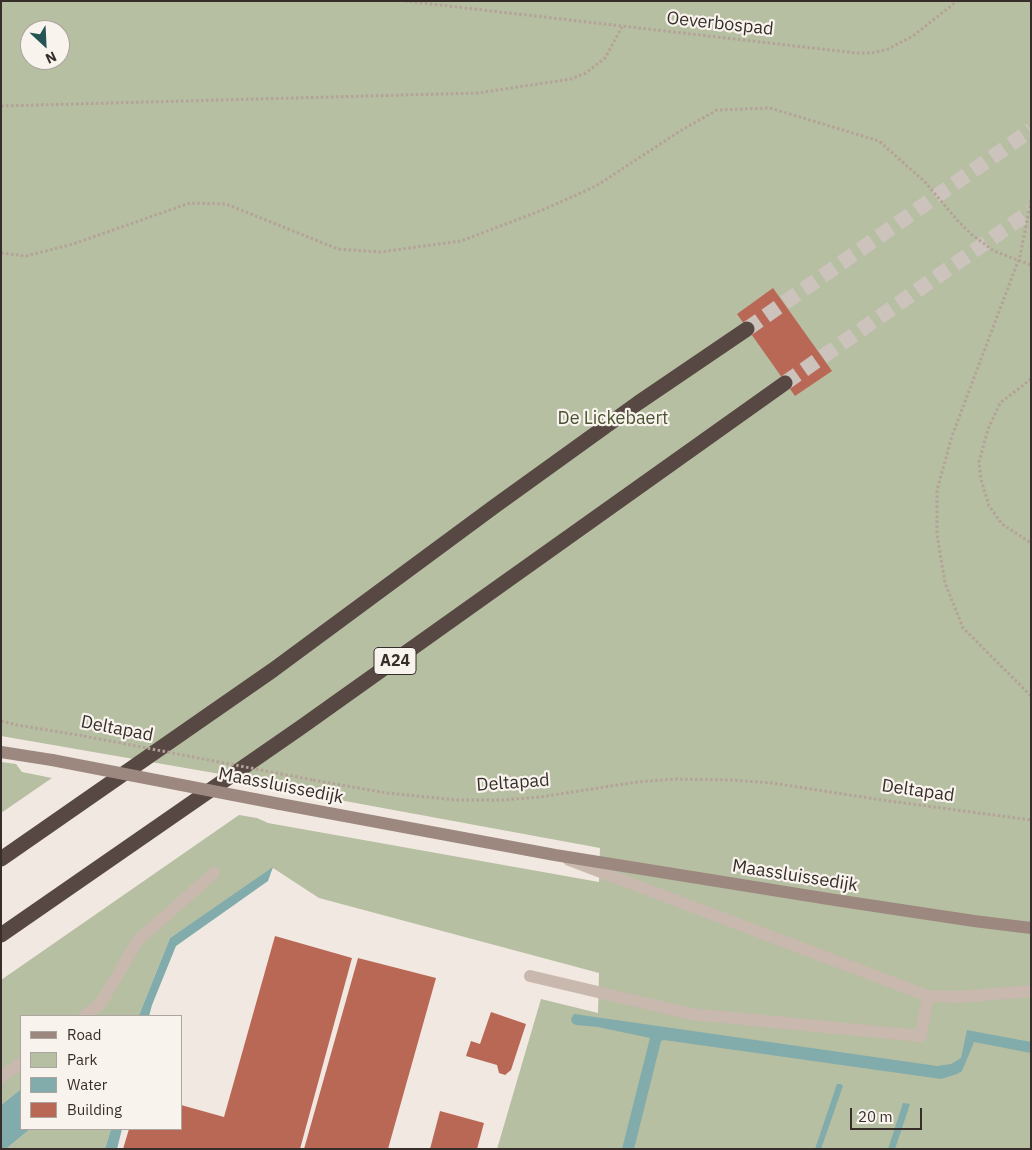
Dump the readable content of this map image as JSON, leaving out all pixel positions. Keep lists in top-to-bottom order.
{
  "streets": {
    "highway": ["A24"],
    "street": ["Maassluissedijk"],
    "path": ["Oeverbospad", "Deltapad"]
  },
  "parks": ["De Lickebaert"],
  "legend": [
    "Road",
    "Park",
    "Water",
    "Building"
  ],
  "scale_bar": "20 m",
  "north": "bottom right"
}
